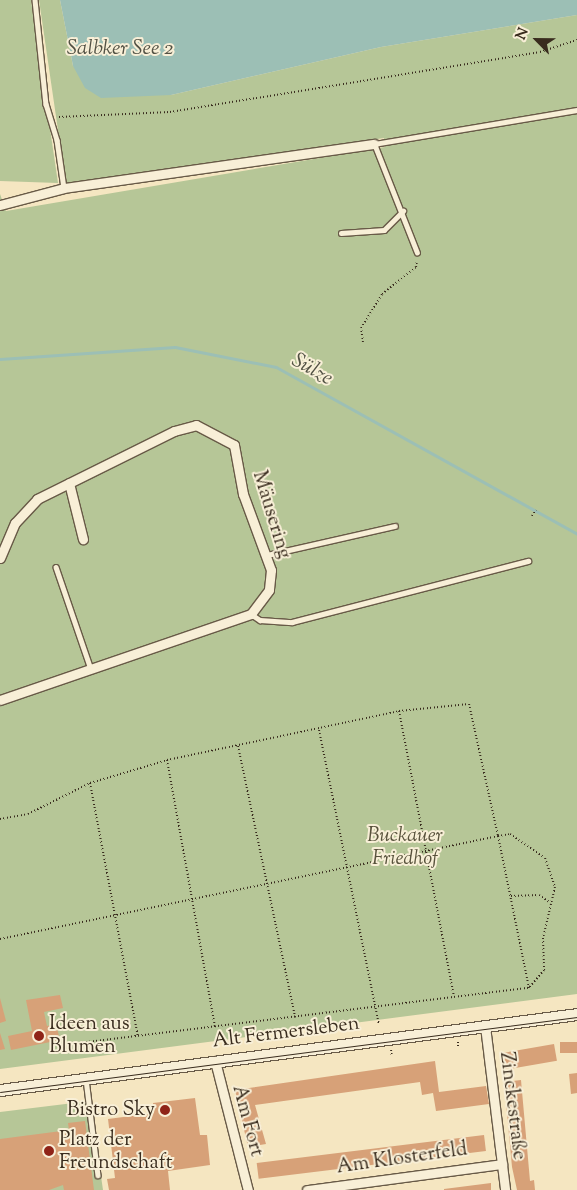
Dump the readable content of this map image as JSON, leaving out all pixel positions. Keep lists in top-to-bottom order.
{
  "streets": {
    "main road": ["Alt Fermersleben"],
    "street": [
      "Mäusering",
      "Zinckestraße",
      "Am Fort",
      "Am Klosterfeld"
    ]
  },
  "crossings": [
    ["Alt Fermersleben", "Zinckestraße"],
    ["Alt Fermersleben", "Am Fort"],
    ["Zinckestraße", "Am Klosterfeld"]
  ],
  "water": ["Salbker See 2", "Sülze"],
  "parks": ["Buckauer Friedhof"],
  "places": ["Ideen aus Blumen", "Bistro Sky", "Platz der Freundschaft"],
  "north": "top left"
}
